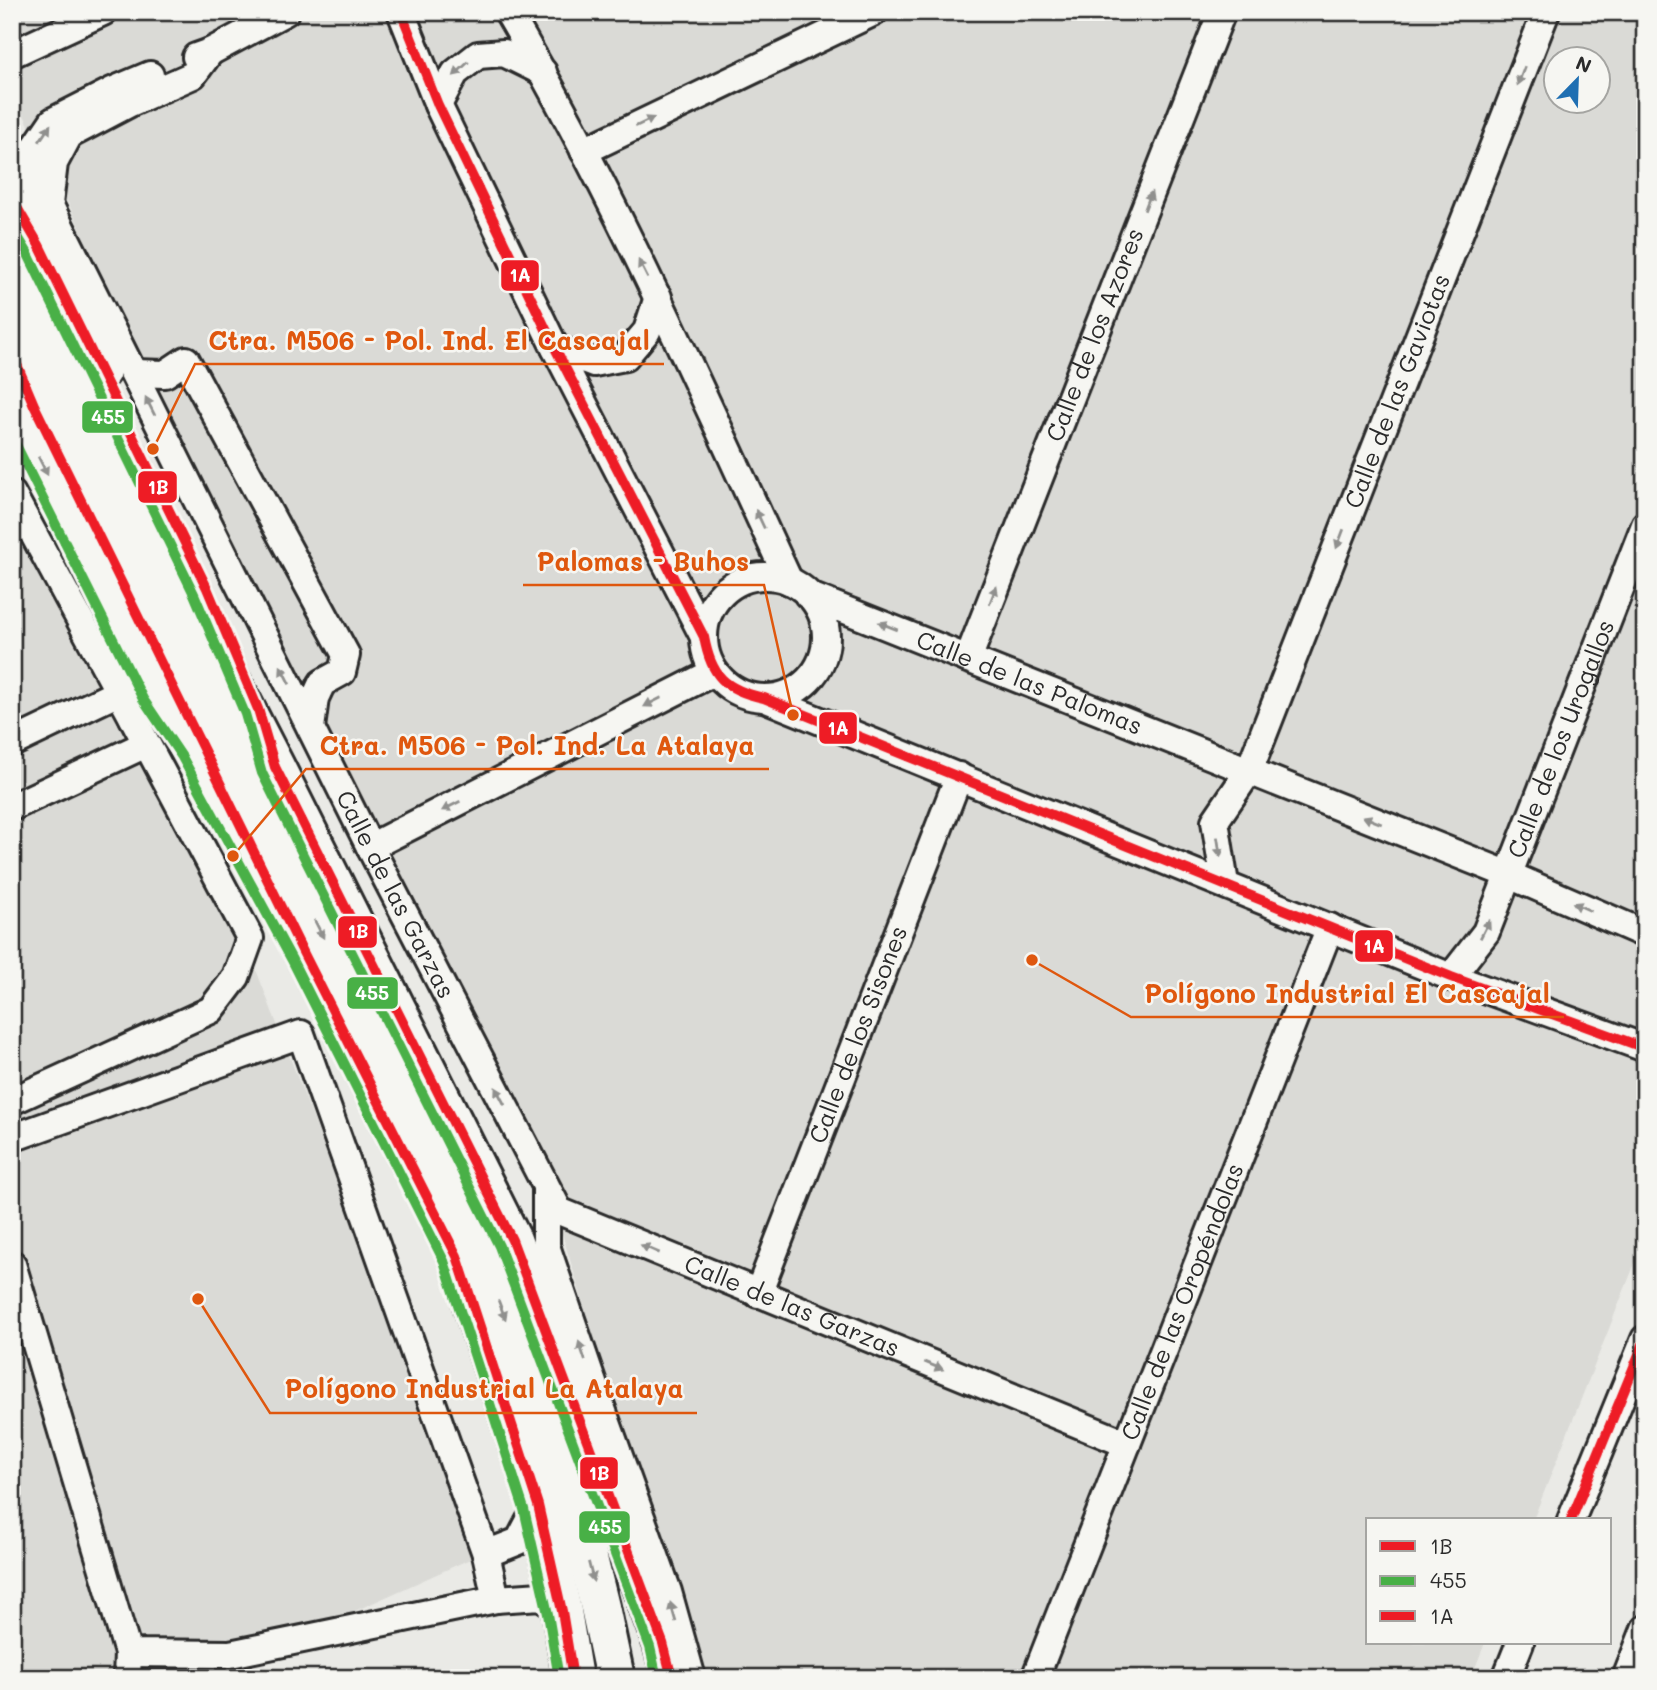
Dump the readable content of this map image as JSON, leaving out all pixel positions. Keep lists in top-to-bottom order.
{
  "streets": {
    "street": [
      "Calle de los Azores",
      "Calle de las Gaviotas",
      "Calle de las Palomas",
      "Calle de los Urogallos",
      "Calle de las Garzas",
      "Calle de los Sisones",
      "Calle de las Oropéndolas"
    ]
  },
  "crossings": [
    ["Calle de los Azores", "Calle de las Palomas"],
    ["Calle de las Gaviotas", "Calle de las Palomas"],
    ["Calle de las Palomas", "Calle de los Urogallos"],
    ["Calle de las Garzas", "Calle de los Sisones"],
    ["Calle de las Garzas", "Calle de las Oropéndolas"]
  ],
  "one_way": ["Calle de los Azores", "Calle de las Gaviotas"],
  "places": [
    "Ctra. M506 - Pol. Ind. El Cascajal",
    "Palomas - Buhos",
    "Ctra. M506 - Pol. Ind. La Atalaya",
    "Polígono Industrial El Cascajal",
    "Polígono Industrial La Atalaya"
  ],
  "lines": ["transit line 1A", "transit line 1B", "transit line 455"],
  "legend": ["1B", "455", "1A"],
  "north": "top right"
}
